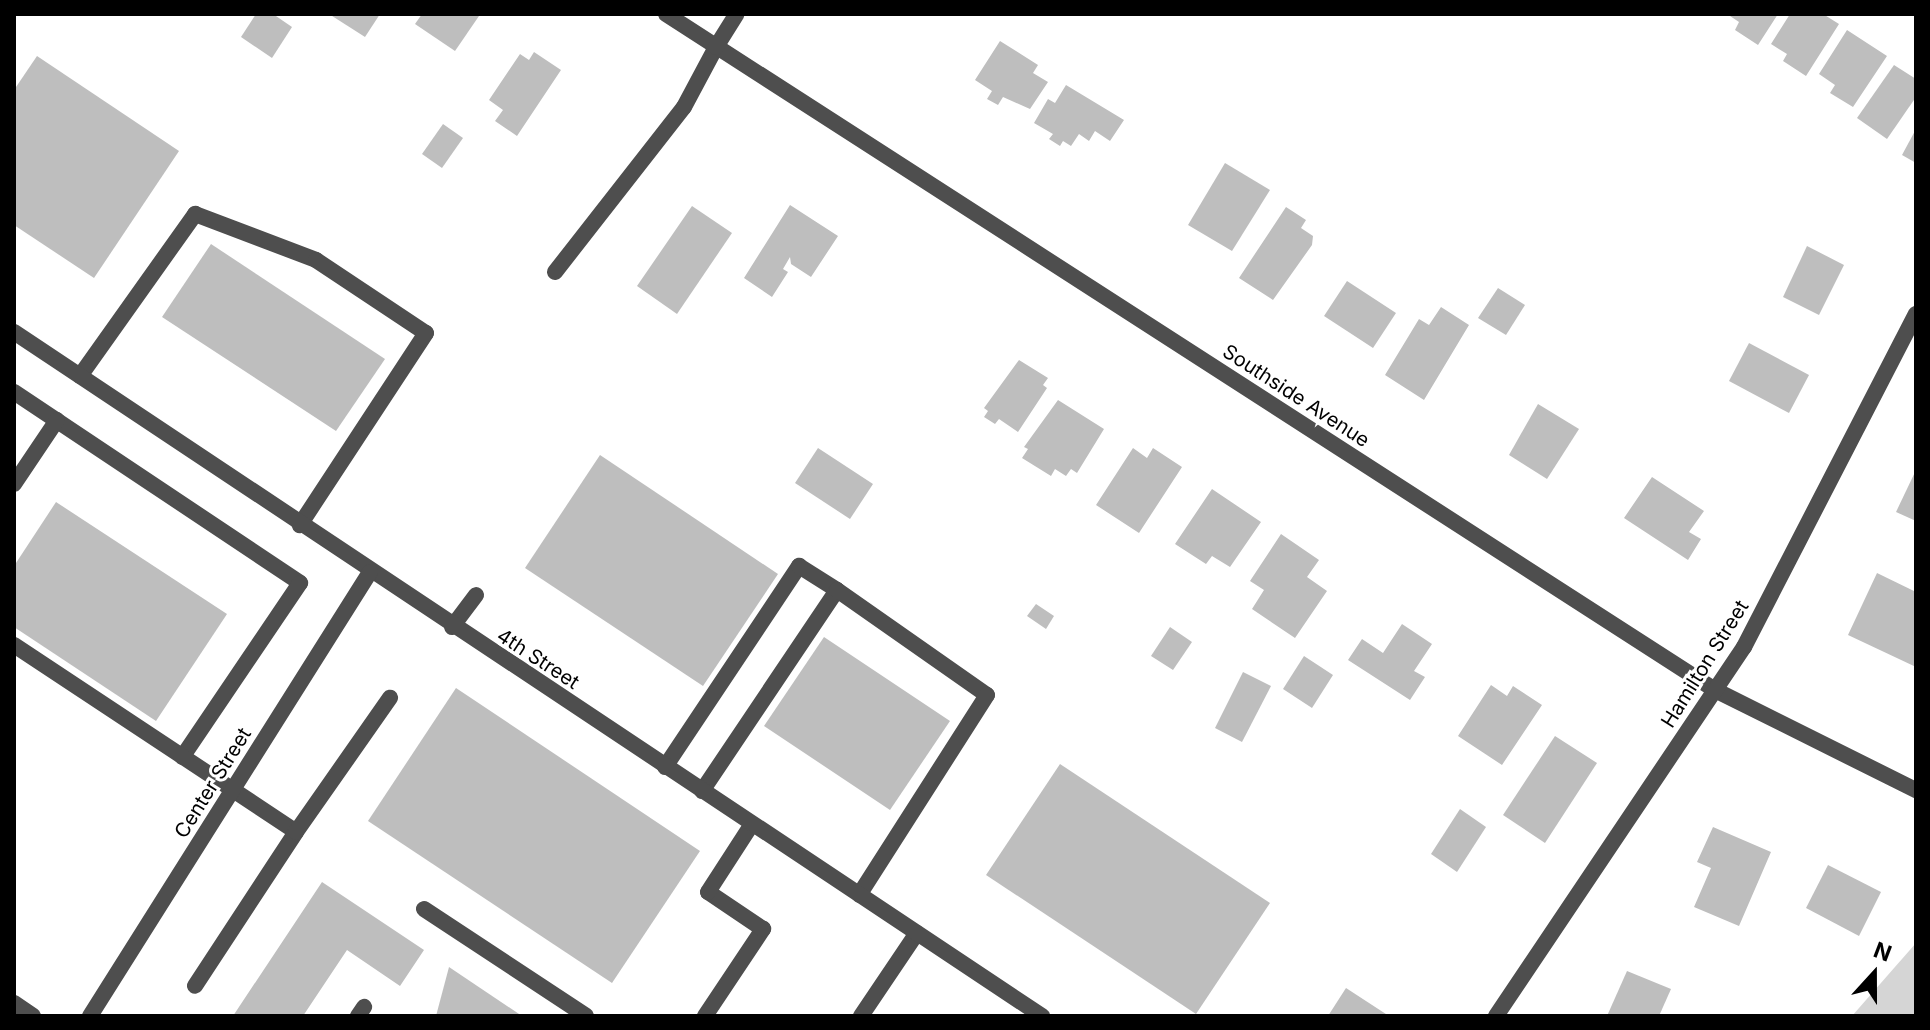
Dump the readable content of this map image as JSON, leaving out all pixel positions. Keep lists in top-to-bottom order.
{
  "streets": {
    "street": [
      "Southside Avenue",
      "4th Street",
      "Hamilton Street",
      "Center Street"
    ]
  },
  "crossings": [
    ["Southside Avenue", "Hamilton Street"],
    ["4th Street", "Center Street"]
  ],
  "north": "top"
}
